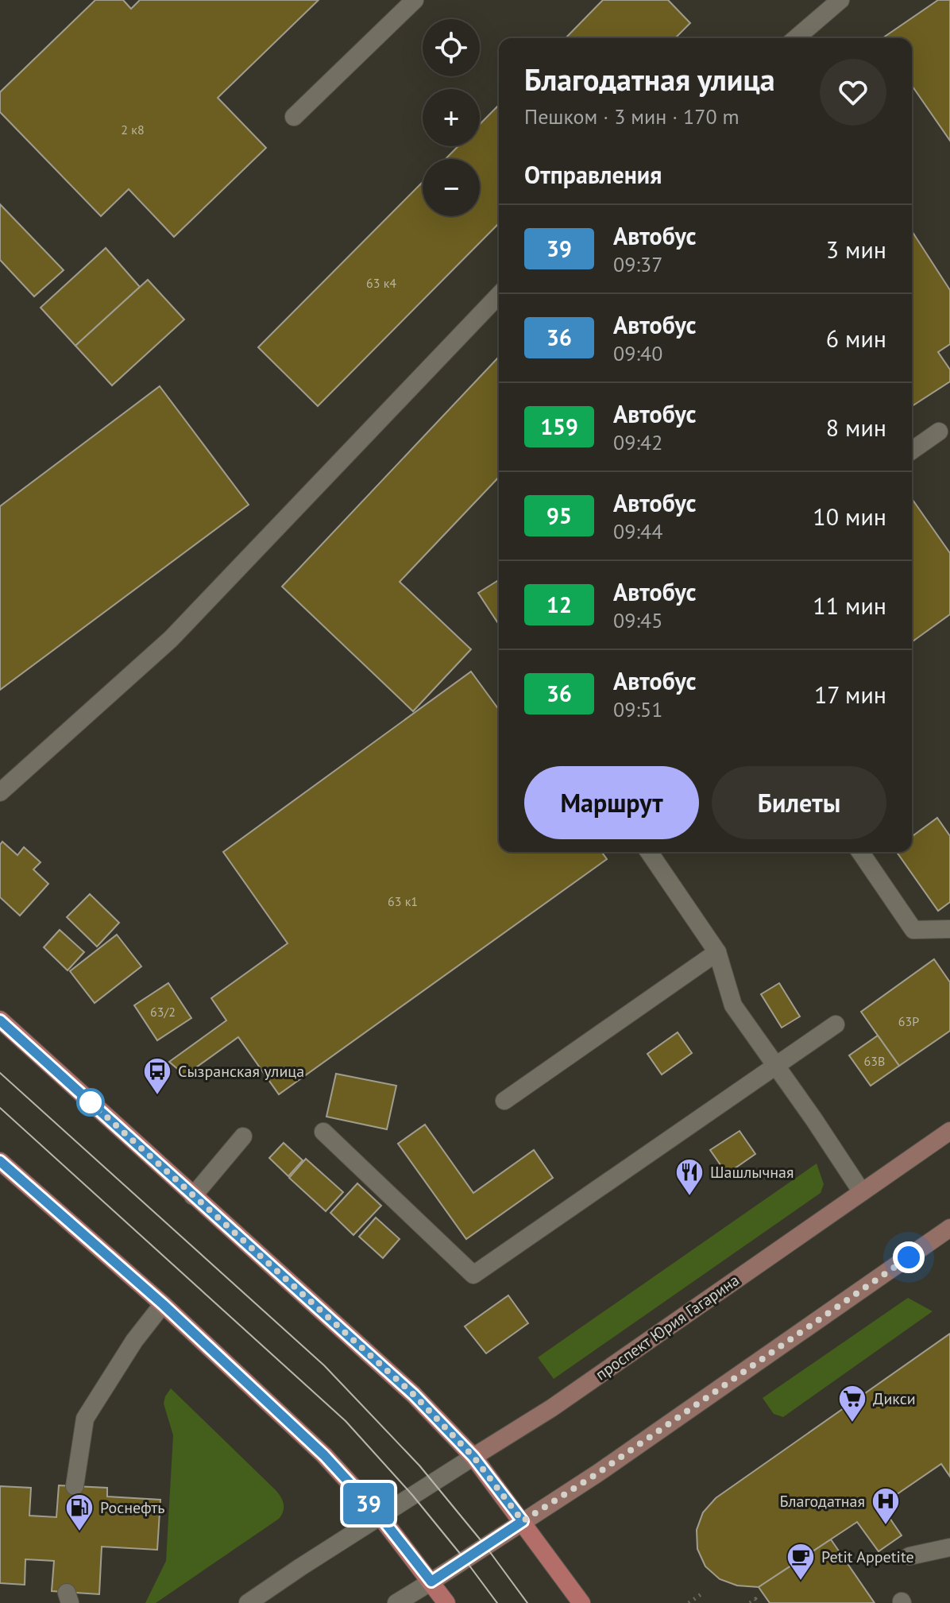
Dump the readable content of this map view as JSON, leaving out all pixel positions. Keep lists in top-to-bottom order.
{
  "streets": {
    "main road": ["проспект Юрия Гагарина"]
  },
  "places": {
    "bus stop": ["Сызранская улица"],
    "restaurant": ["Шашлычная"],
    "supermarket": ["Дикси"],
    "hospital": ["Благодатная"],
    "fuel station": ["Роснефть"],
    "cafe": ["Petit Appetite"]
  },
  "lines": ["bus line 39"],
  "house_numbers": [
    "2 к8",
    "63 к4",
    "63 к1",
    "63/2",
    "63Р",
    "63В"
  ],
  "page": {
    "on_map": "39",
    "map_buttons": ["+", "−"],
    "heading": [
      ["Благодатная улица", "Пешком · 3 мин · 170 m"],
      "Отправления"
    ],
    "list": [
      {
        "mark": "39",
        "name": "Автобус",
        "note": "09:37",
        "value": "3 мин"
      },
      {
        "mark": "36",
        "name": "Автобус",
        "note": "09:40",
        "value": "6 мин"
      },
      {
        "mark": "159",
        "name": "Автобус",
        "note": "09:42",
        "value": "8 мин"
      },
      {
        "mark": "95",
        "name": "Автобус",
        "note": "09:44",
        "value": "10 мин"
      },
      {
        "mark": "12",
        "name": "Автобус",
        "note": "09:45",
        "value": "11 мин"
      },
      {
        "mark": "36",
        "name": "Автобус",
        "note": "09:51",
        "value": "17 мин"
      }
    ],
    "buttons": ["Маршрут", "Билеты"]
  }
}
